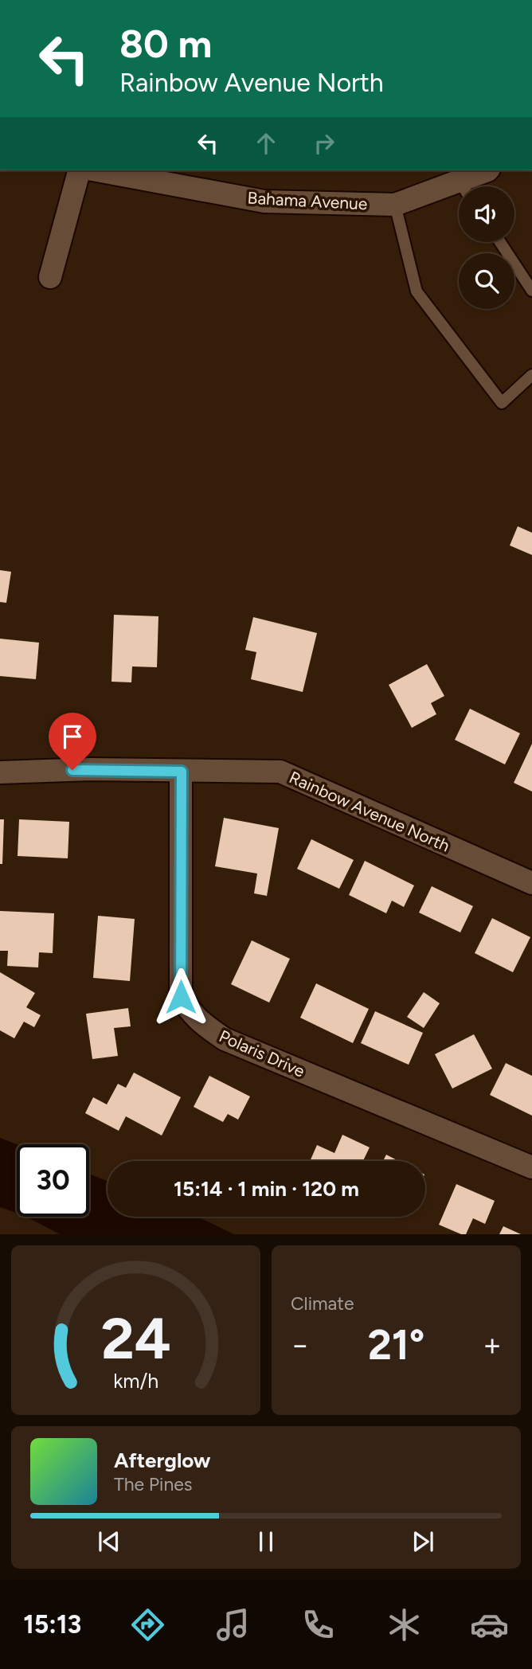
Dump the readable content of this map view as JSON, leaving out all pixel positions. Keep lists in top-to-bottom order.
{
  "streets": {
    "street": ["Bahama Avenue", "Rainbow Avenue North", "Polaris Drive"]
  },
  "crossings": [
    ["Rainbow Avenue North", "Polaris Drive"]
  ],
  "page": {
    "turn": ["80 m", "Rainbow Avenue North"],
    "limit": "30",
    "trip": "15:14 · 1 min · 120 m",
    "tile": "Climate",
    "heat": ["−", "21°", "+"],
    "song": ["Afterglow", "The Pines"],
    "tabs": "15:13",
    "gauge": ["24", "km/h"]
  }
}
